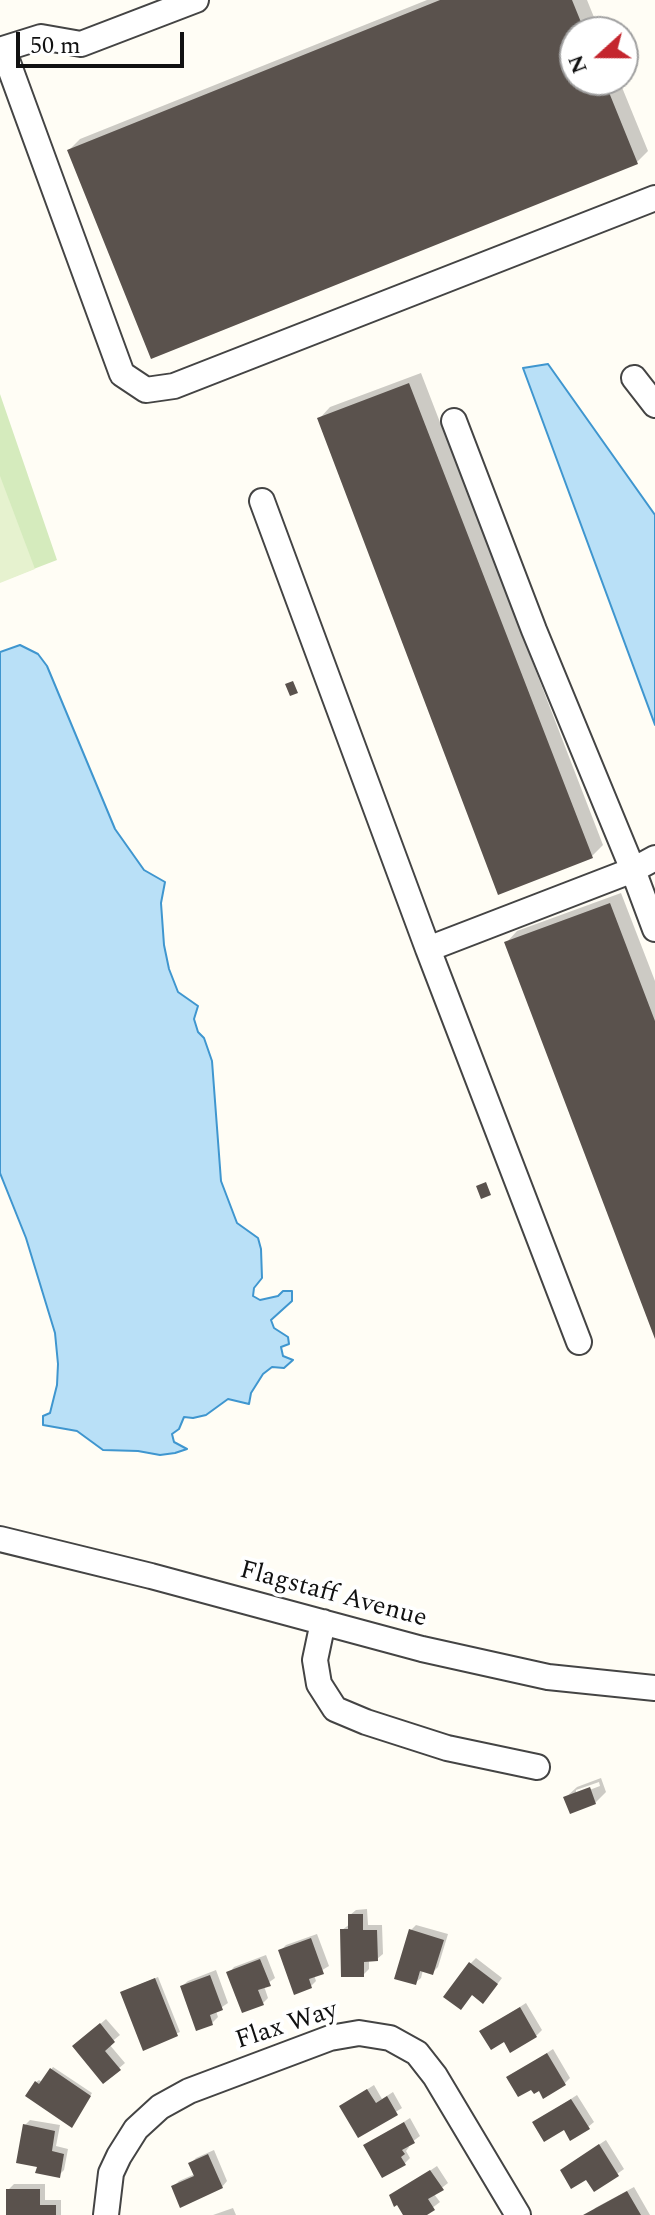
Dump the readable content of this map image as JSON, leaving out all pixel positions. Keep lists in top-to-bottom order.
{
  "streets": {
    "street": ["Flagstaff Avenue", "Flax Way"]
  },
  "scale_bar": "50 m",
  "north": "left"
}
